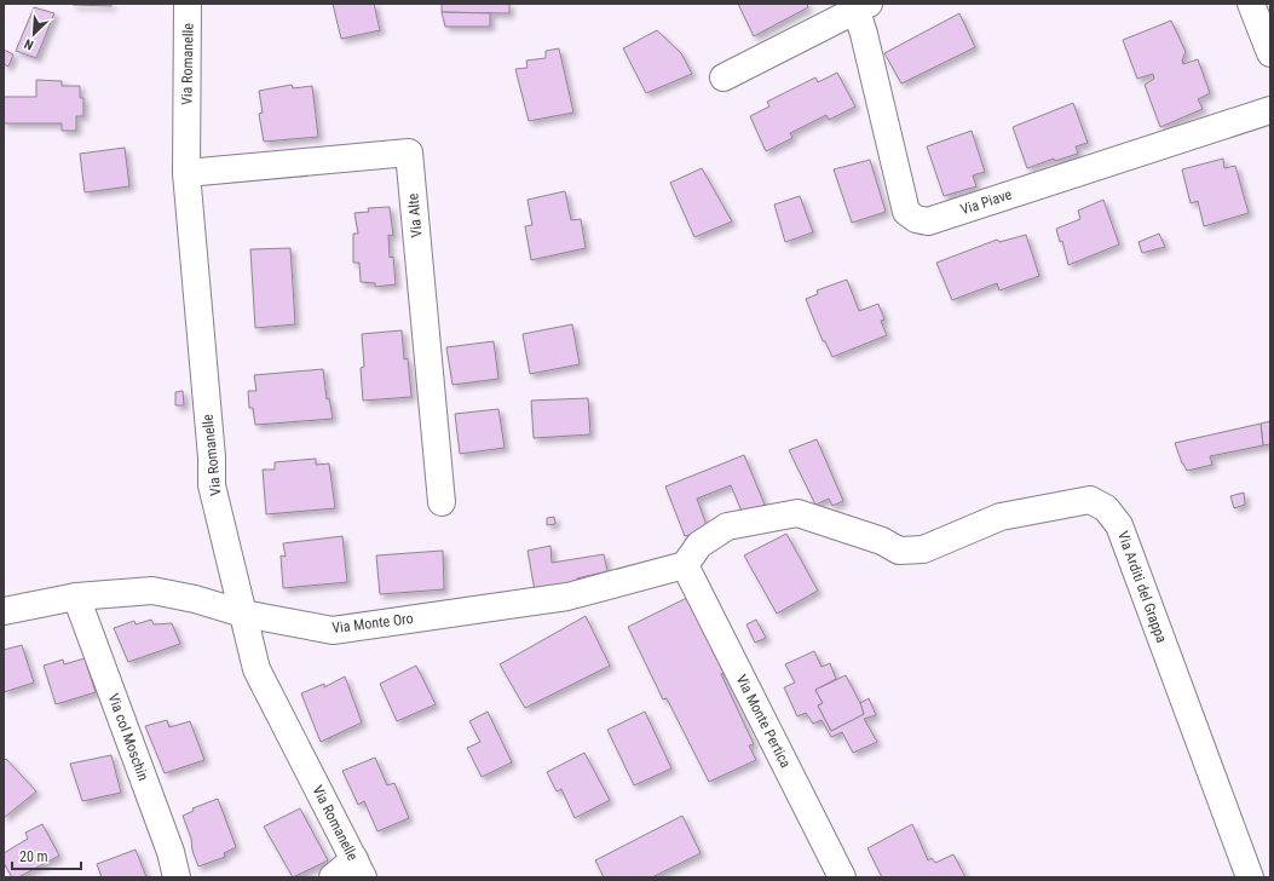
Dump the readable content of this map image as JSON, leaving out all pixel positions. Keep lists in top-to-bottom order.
{
  "streets": {
    "street": [
      "Via Romanelle",
      "Via Piave",
      "Via Alte",
      "Via Arditi del Grappa",
      "Via Monte Oro",
      "Via Monte Pertica",
      "Via col Moschin"
    ]
  },
  "crossings": [
    ["Via Romanelle", "Via Alte"],
    ["Via Romanelle", "Via Monte Oro"],
    ["Via Arditi del Grappa", "Via Monte Oro"],
    ["Via Arditi del Grappa", "Via Monte Pertica"],
    ["Via Monte Oro", "Via Monte Pertica"],
    ["Via Monte Oro", "Via col Moschin"]
  ],
  "scale_bar": "20 m",
  "north": "bottom left"
}
